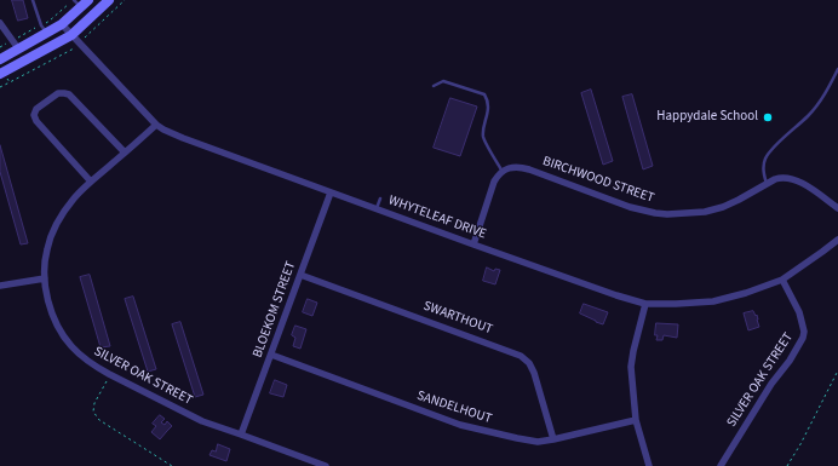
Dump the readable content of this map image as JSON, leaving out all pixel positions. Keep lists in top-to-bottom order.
{
  "streets": {
    "street": [
      "BIRCHWOOD STREET",
      "WHYTELEAF DRIVE",
      "BLOEKOM STREET",
      "SWARTHOUT",
      "SILVER OAK STREET",
      "SANDELHOUT"
    ]
  },
  "crossings": [
    ["WHYTELEAF DRIVE", "BLOEKOM STREET"],
    ["WHYTELEAF DRIVE", "SILVER OAK STREET"],
    ["BLOEKOM STREET", "SWARTHOUT"],
    ["BLOEKOM STREET", "SILVER OAK STREET"],
    ["BLOEKOM STREET", "SANDELHOUT"],
    ["SWARTHOUT", "SANDELHOUT"]
  ],
  "places": ["Happydale School"]
}
